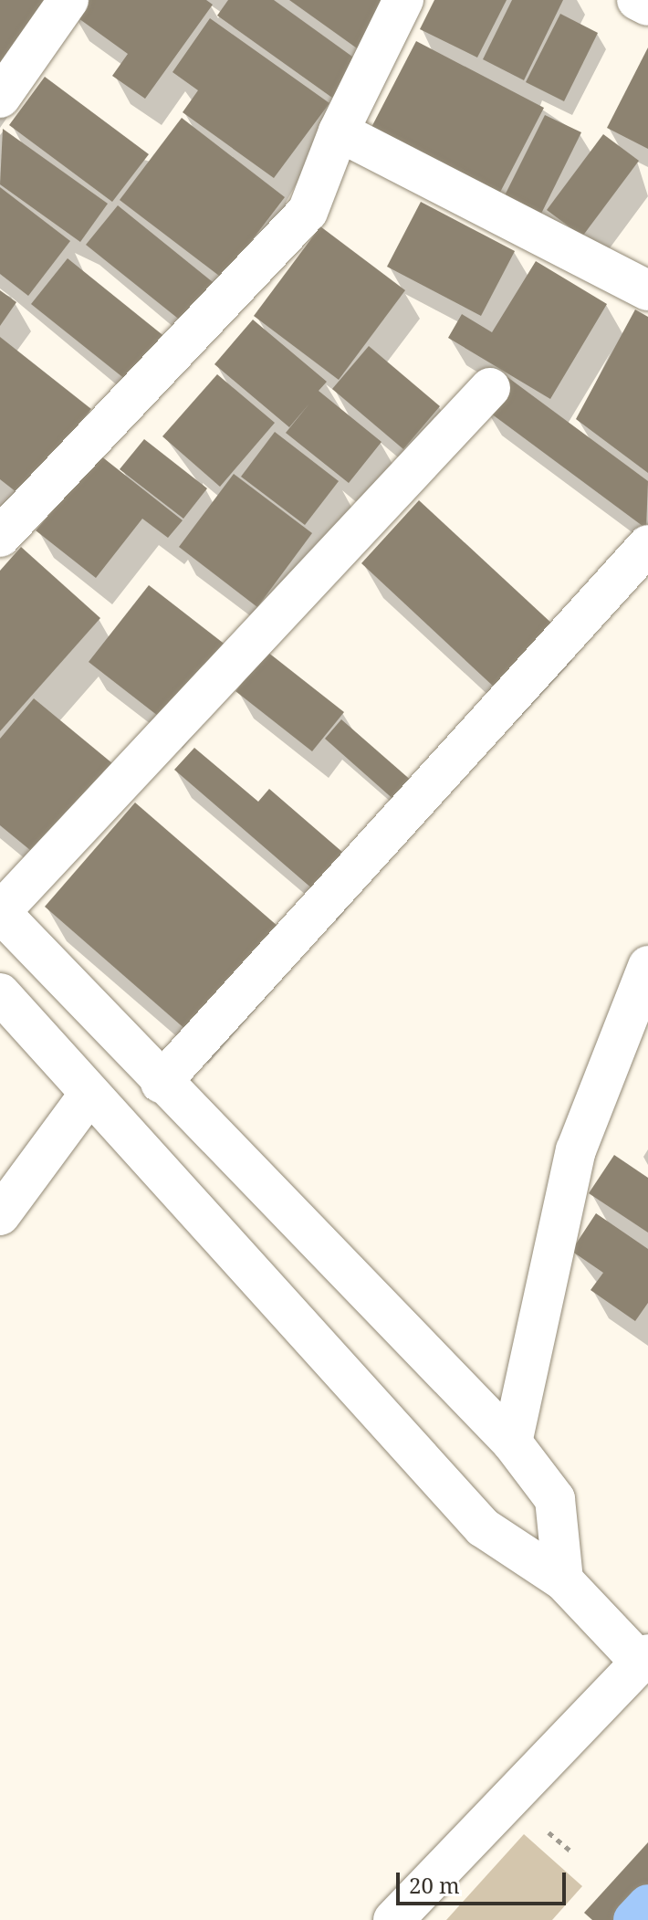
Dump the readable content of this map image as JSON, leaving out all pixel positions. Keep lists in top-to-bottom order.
{
  "scale_bar": "20 m"
}
